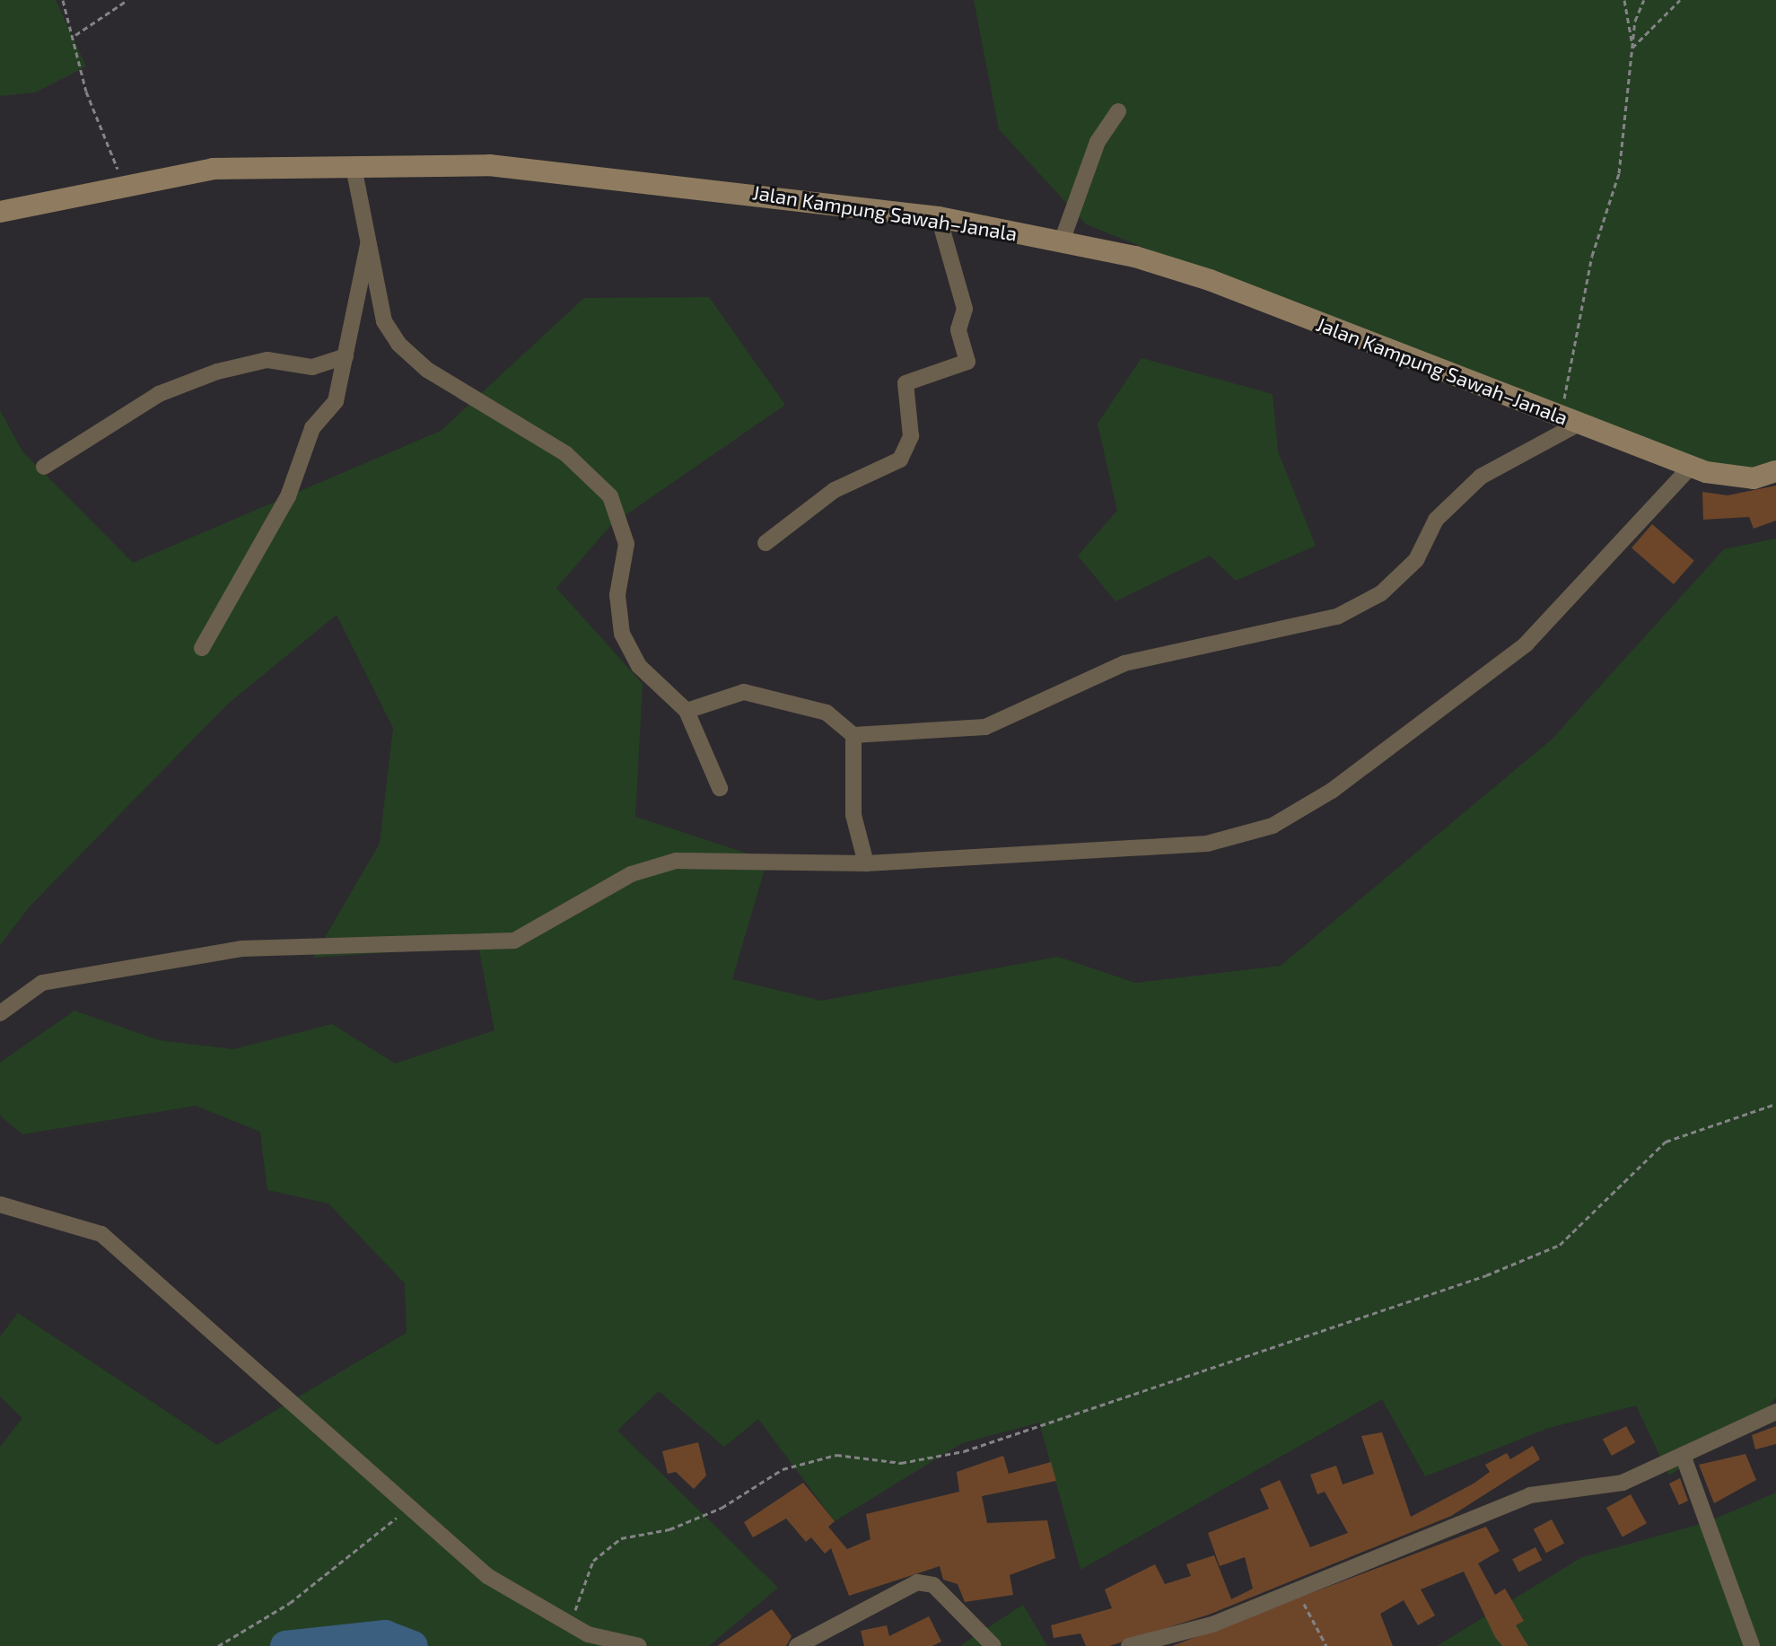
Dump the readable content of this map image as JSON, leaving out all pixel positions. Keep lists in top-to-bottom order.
{
  "streets": {
    "main road": ["Jalan Kampung Sawah–Janala"]
  }
}
